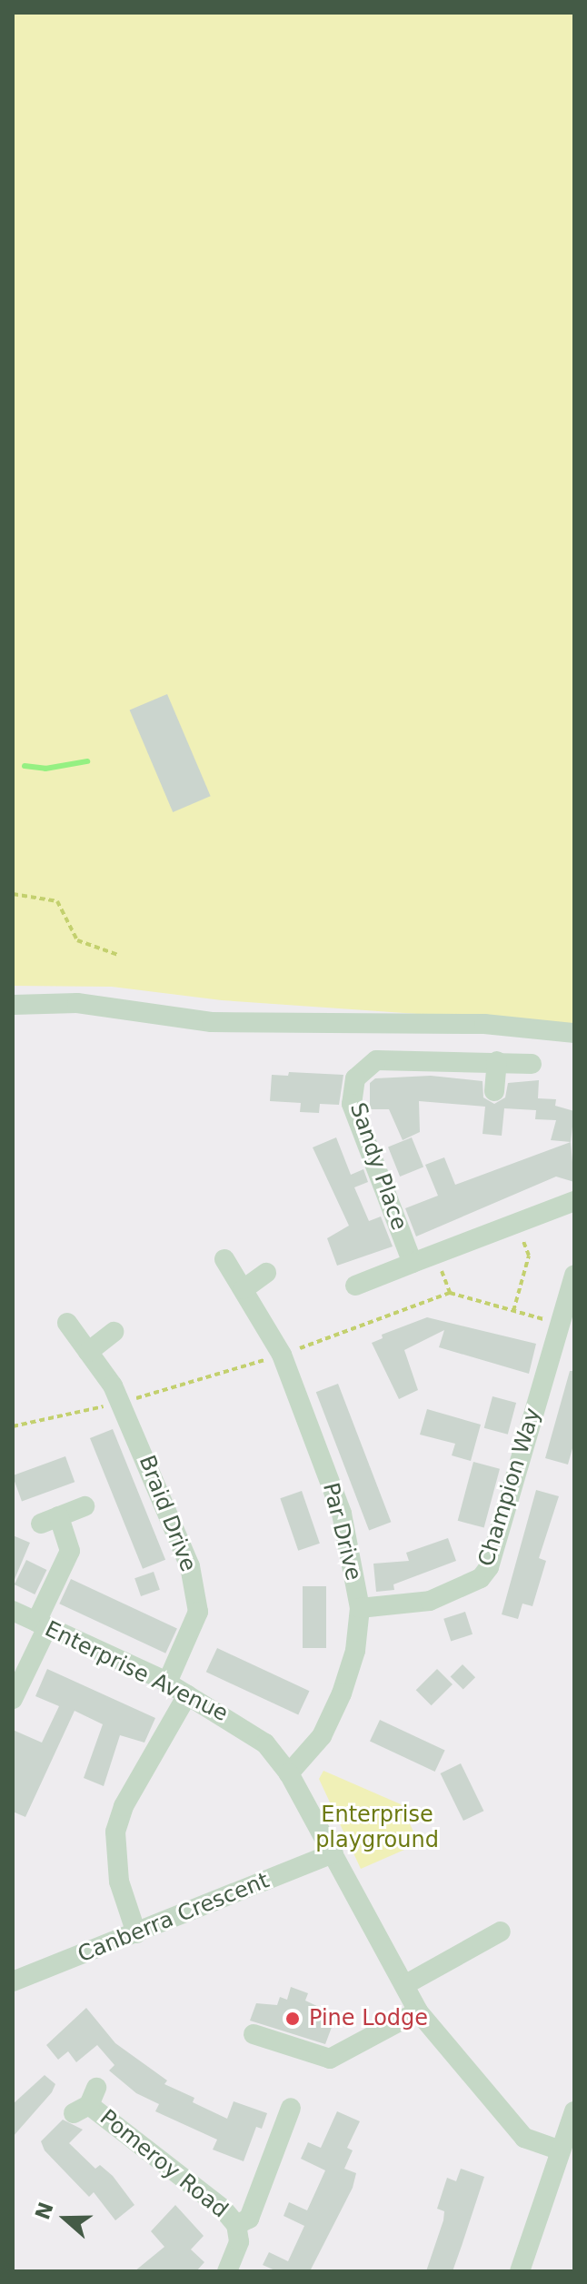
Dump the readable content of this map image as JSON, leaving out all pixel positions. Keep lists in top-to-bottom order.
{
  "streets": {
    "street": [
      "Sandy Place",
      "Champion Way",
      "Braid Drive",
      "Par Drive",
      "Enterprise Avenue",
      "Canberra Crescent",
      "Pomeroy Road"
    ]
  },
  "crossings": [
    ["Champion Way", "Par Drive"],
    ["Braid Drive", "Enterprise Avenue"],
    ["Par Drive", "Enterprise Avenue"],
    ["Enterprise Avenue", "Canberra Crescent"]
  ],
  "parks": ["Enterprise playground"],
  "places": ["Pine Lodge"],
  "north": "left"
}
